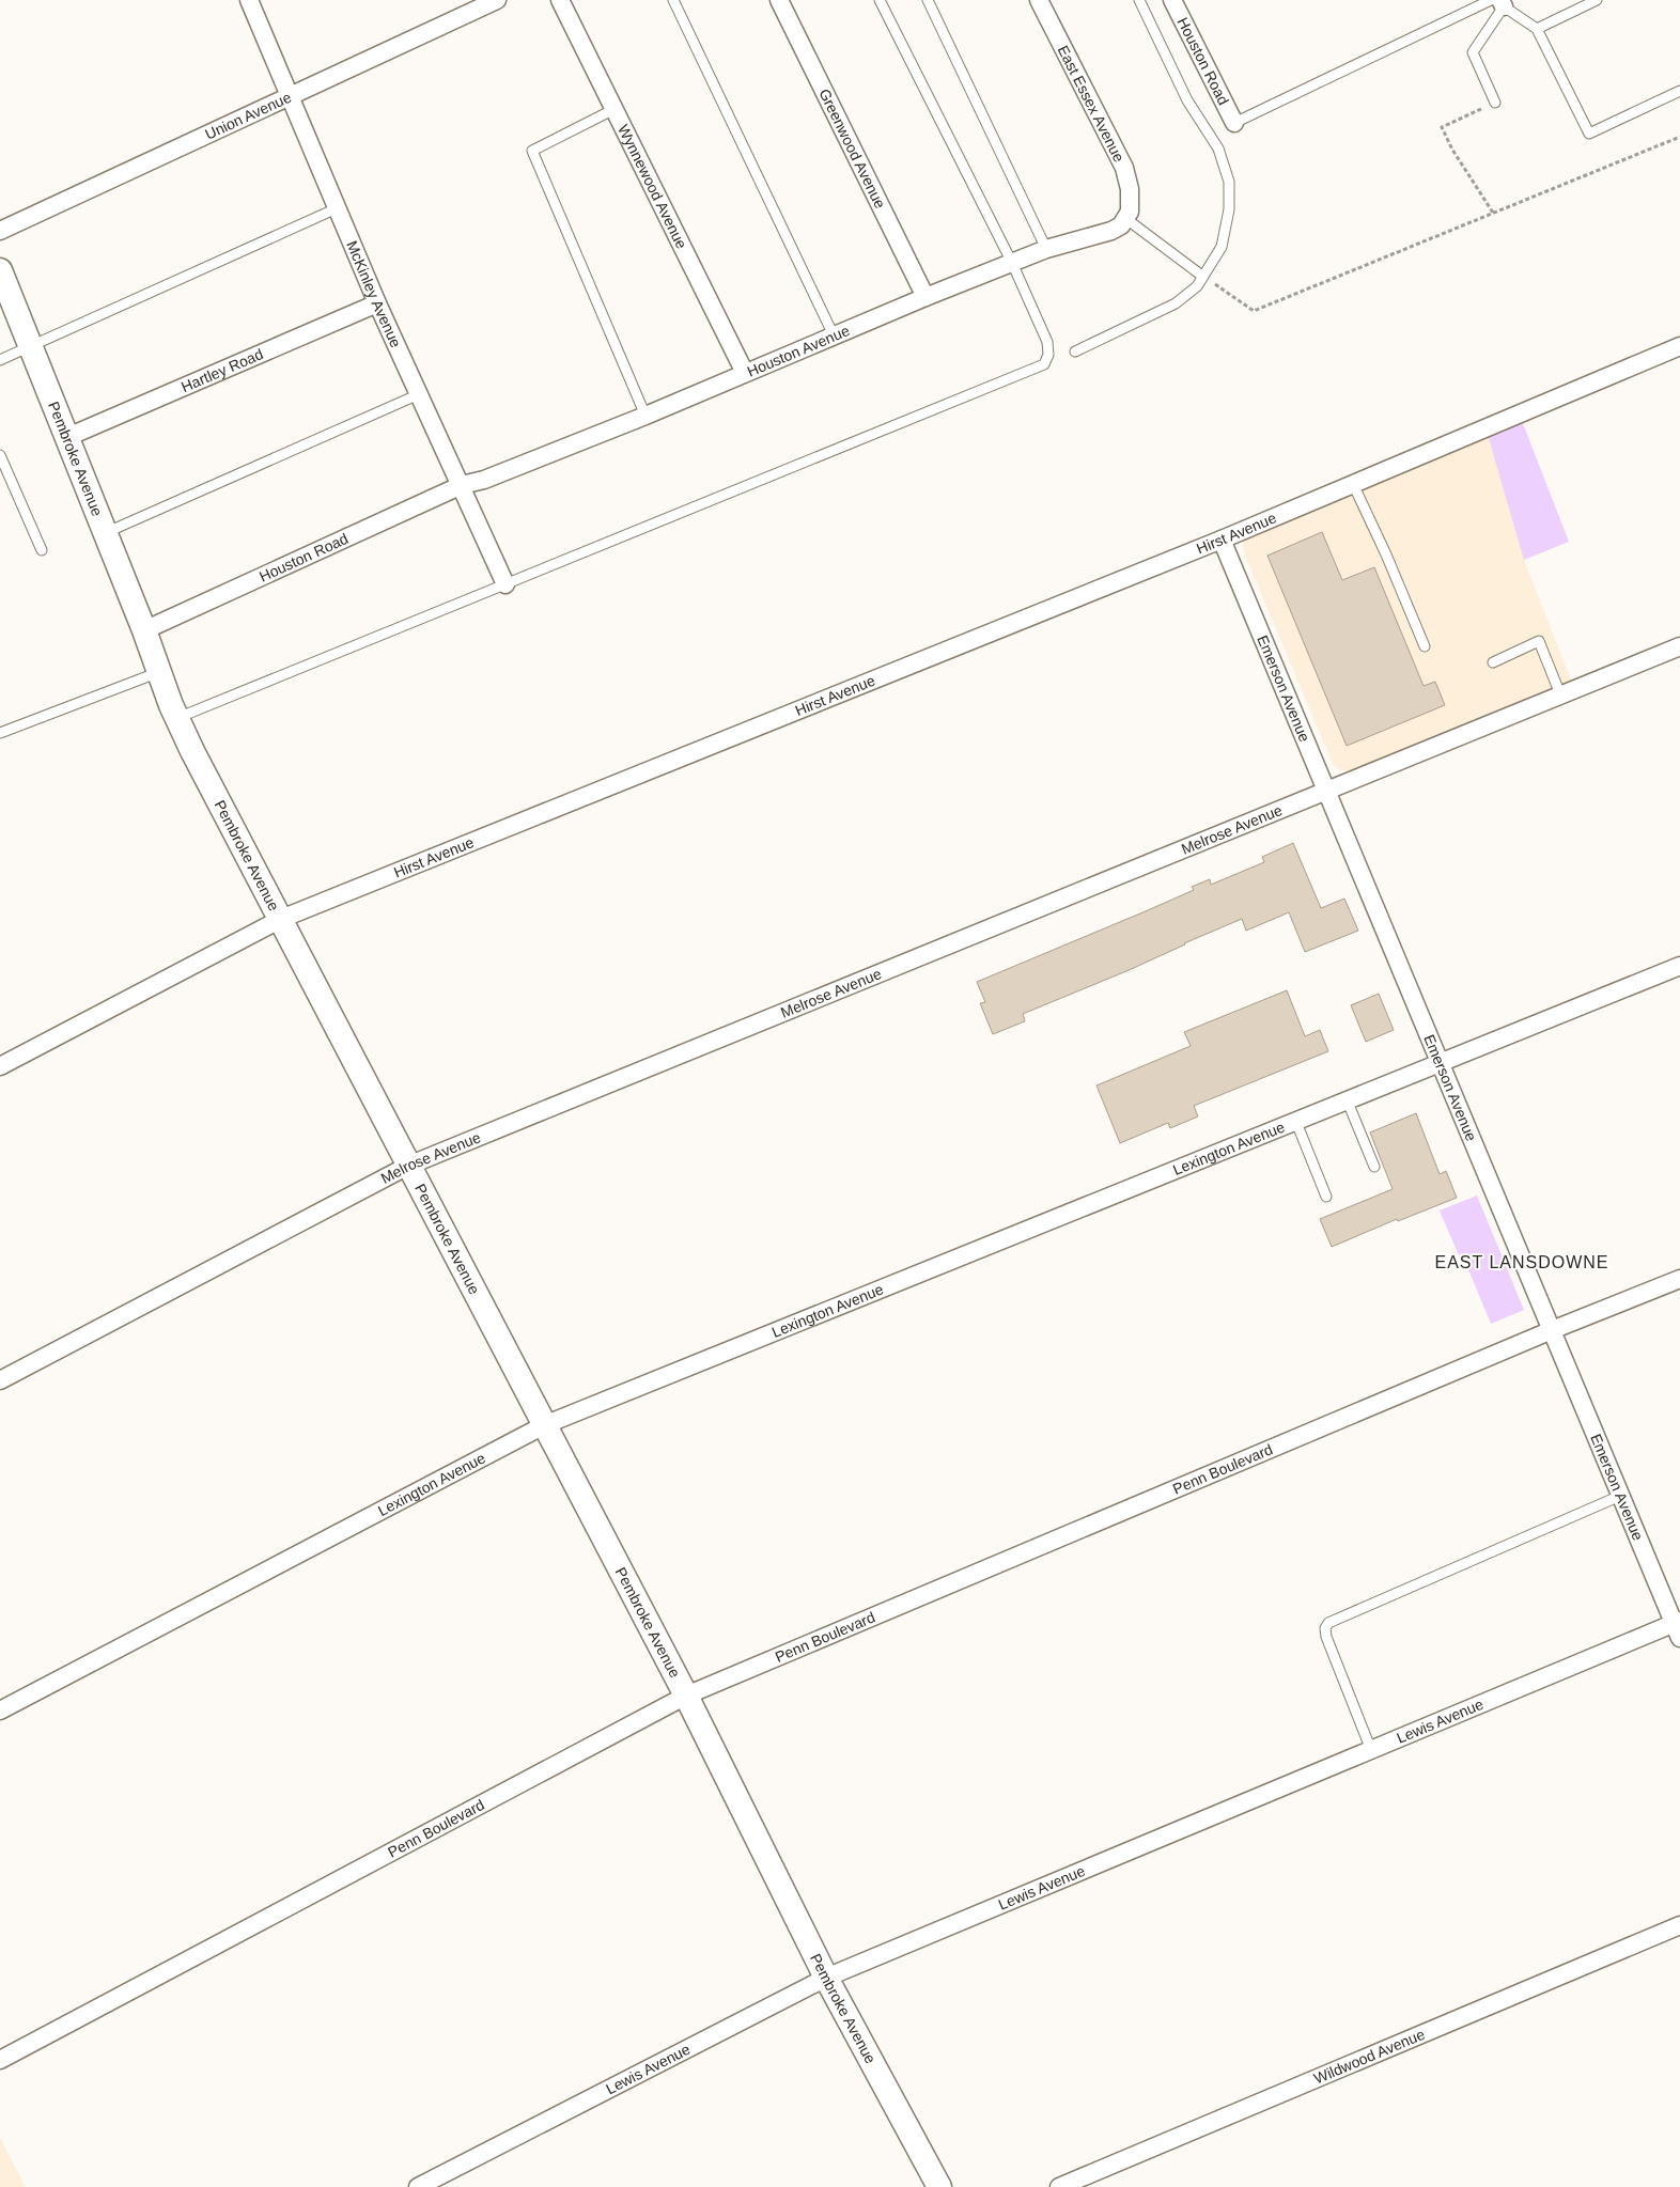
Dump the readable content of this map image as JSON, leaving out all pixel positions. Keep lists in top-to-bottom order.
{
  "streets": {
    "street": [
      "Houston Road",
      "East Essex Avenue",
      "Union Avenue",
      "Greenwood Avenue",
      "Wynnewood Avenue",
      "McKinley Avenue",
      "Houston Avenue",
      "Hartley Road",
      "Pembroke Avenue",
      "Hirst Avenue",
      "Emerson Avenue",
      "Melrose Avenue",
      "Lexington Avenue",
      "Penn Boulevard",
      "Lewis Avenue",
      "Wildwood Avenue"
    ]
  },
  "crossings": [
    ["Houston Road", "McKinley Avenue"],
    ["Houston Road", "Houston Avenue"],
    ["Houston Road", "Pembroke Avenue"],
    ["East Essex Avenue", "Houston Avenue"],
    ["Union Avenue", "McKinley Avenue"],
    ["Greenwood Avenue", "Houston Avenue"],
    ["Wynnewood Avenue", "Houston Avenue"],
    ["McKinley Avenue", "Houston Avenue"],
    ["McKinley Avenue", "Hartley Road"],
    ["Hartley Road", "Pembroke Avenue"],
    ["Pembroke Avenue", "Hirst Avenue"],
    ["Pembroke Avenue", "Melrose Avenue"],
    ["Pembroke Avenue", "Lexington Avenue"],
    ["Pembroke Avenue", "Penn Boulevard"],
    ["Pembroke Avenue", "Lewis Avenue"],
    ["Hirst Avenue", "Emerson Avenue"],
    ["Emerson Avenue", "Melrose Avenue"],
    ["Emerson Avenue", "Lexington Avenue"],
    ["Emerson Avenue", "Penn Boulevard"],
    ["Emerson Avenue", "Lewis Avenue"]
  ],
  "districts": ["EAST LANSDOWNE"]
}
